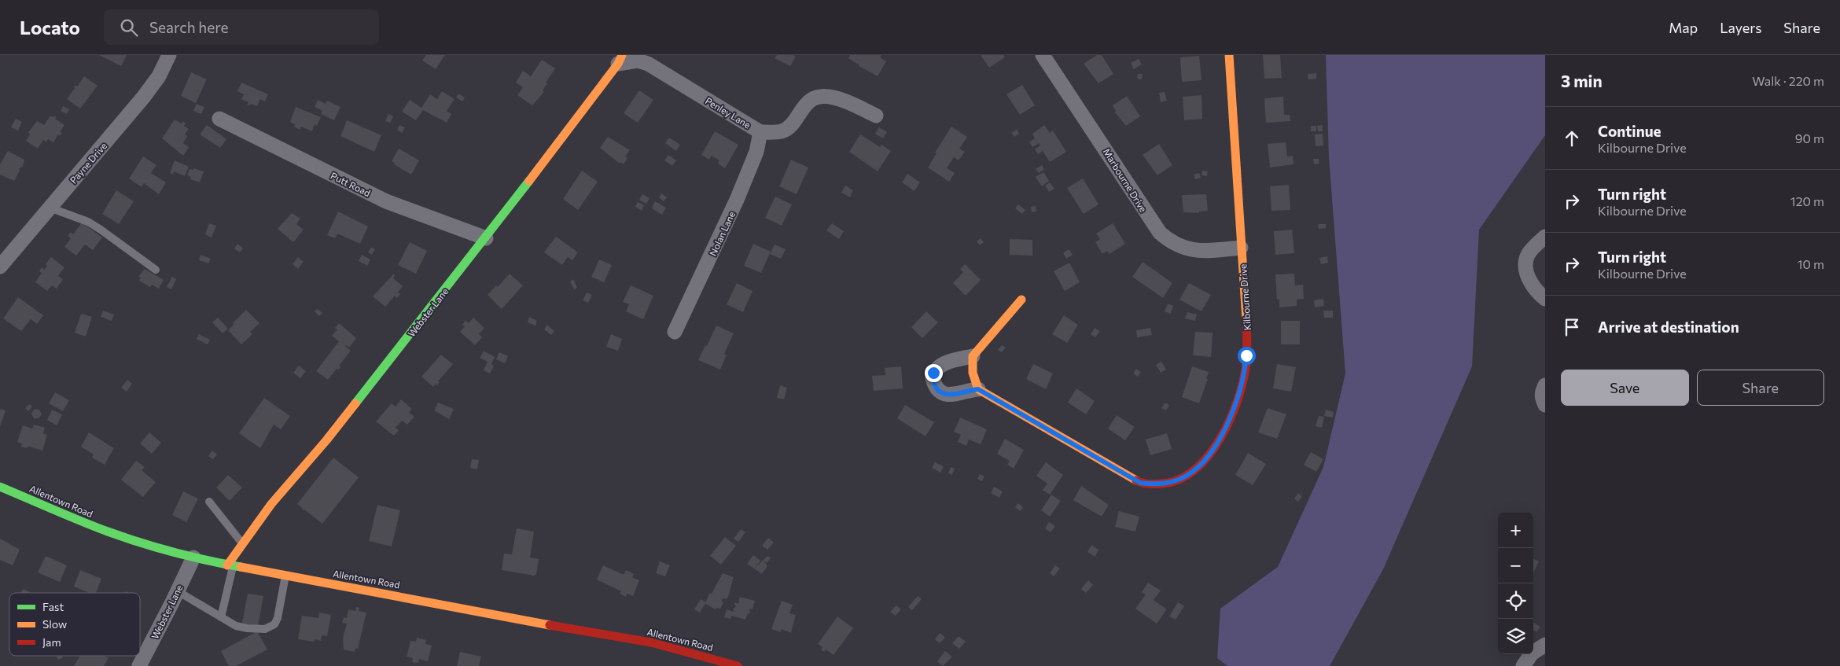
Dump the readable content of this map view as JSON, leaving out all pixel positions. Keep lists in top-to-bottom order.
{
  "streets": {
    "street": [
      "Penley Lane",
      "Payne Drive",
      "Marbourne Drive",
      "Putt Road",
      "Nolan Lane",
      "Kilbourne Drive",
      "Webster Lane",
      "Allentown Road"
    ]
  },
  "crossings": [
    ["Penley Lane", "Nolan Lane"],
    ["Penley Lane", "Webster Lane"],
    ["Marbourne Drive", "Kilbourne Drive"],
    ["Putt Road", "Webster Lane"],
    ["Webster Lane", "Allentown Road"]
  ],
  "legend": ["Fast", "Slow", "Jam"],
  "page": {
    "header": "Locato",
    "search": "Search here",
    "nav": ["Map", "Layers", "Share"],
    "heading": ["3 min", "Walk · 220 m"],
    "list": [
      ["Continue", "Kilbourne Drive", "90 m"],
      ["Turn right", "Kilbourne Drive", "120 m"],
      ["Turn right", "Kilbourne Drive", "10 m"],
      "Arrive at destination"
    ],
    "buttons": ["Save", "Share"],
    "map_buttons": ["+", "−"]
  }
}
